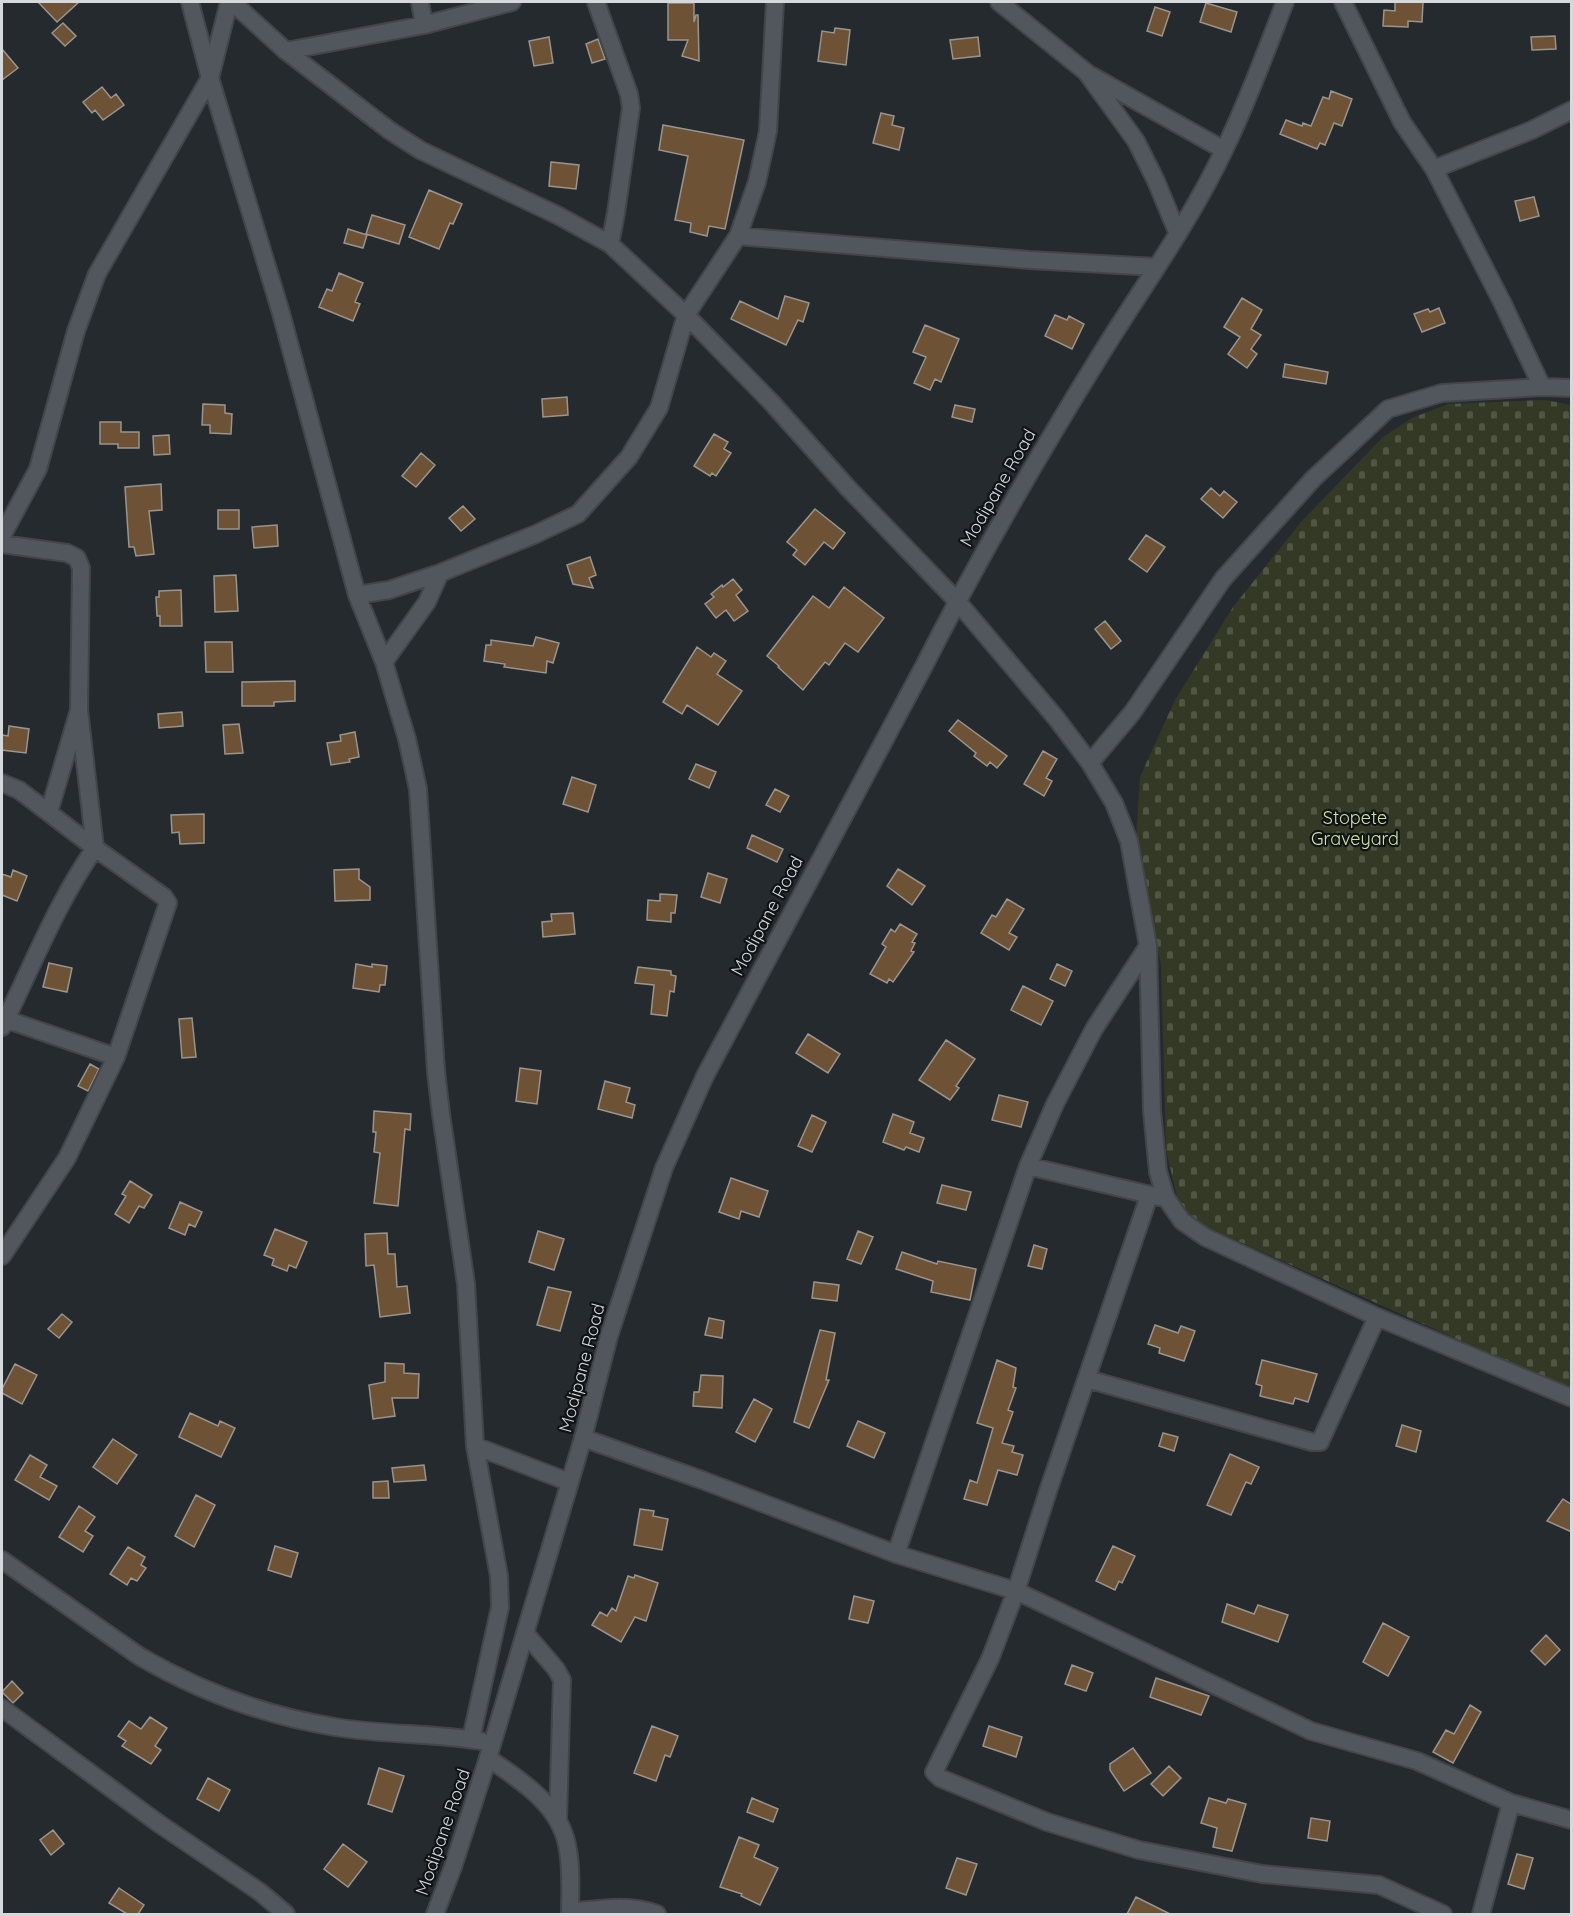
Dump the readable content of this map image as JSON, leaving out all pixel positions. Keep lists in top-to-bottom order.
{
  "streets": {
    "street": ["Modipane Road"]
  },
  "parks": ["Stopete Graveyard"]
}
